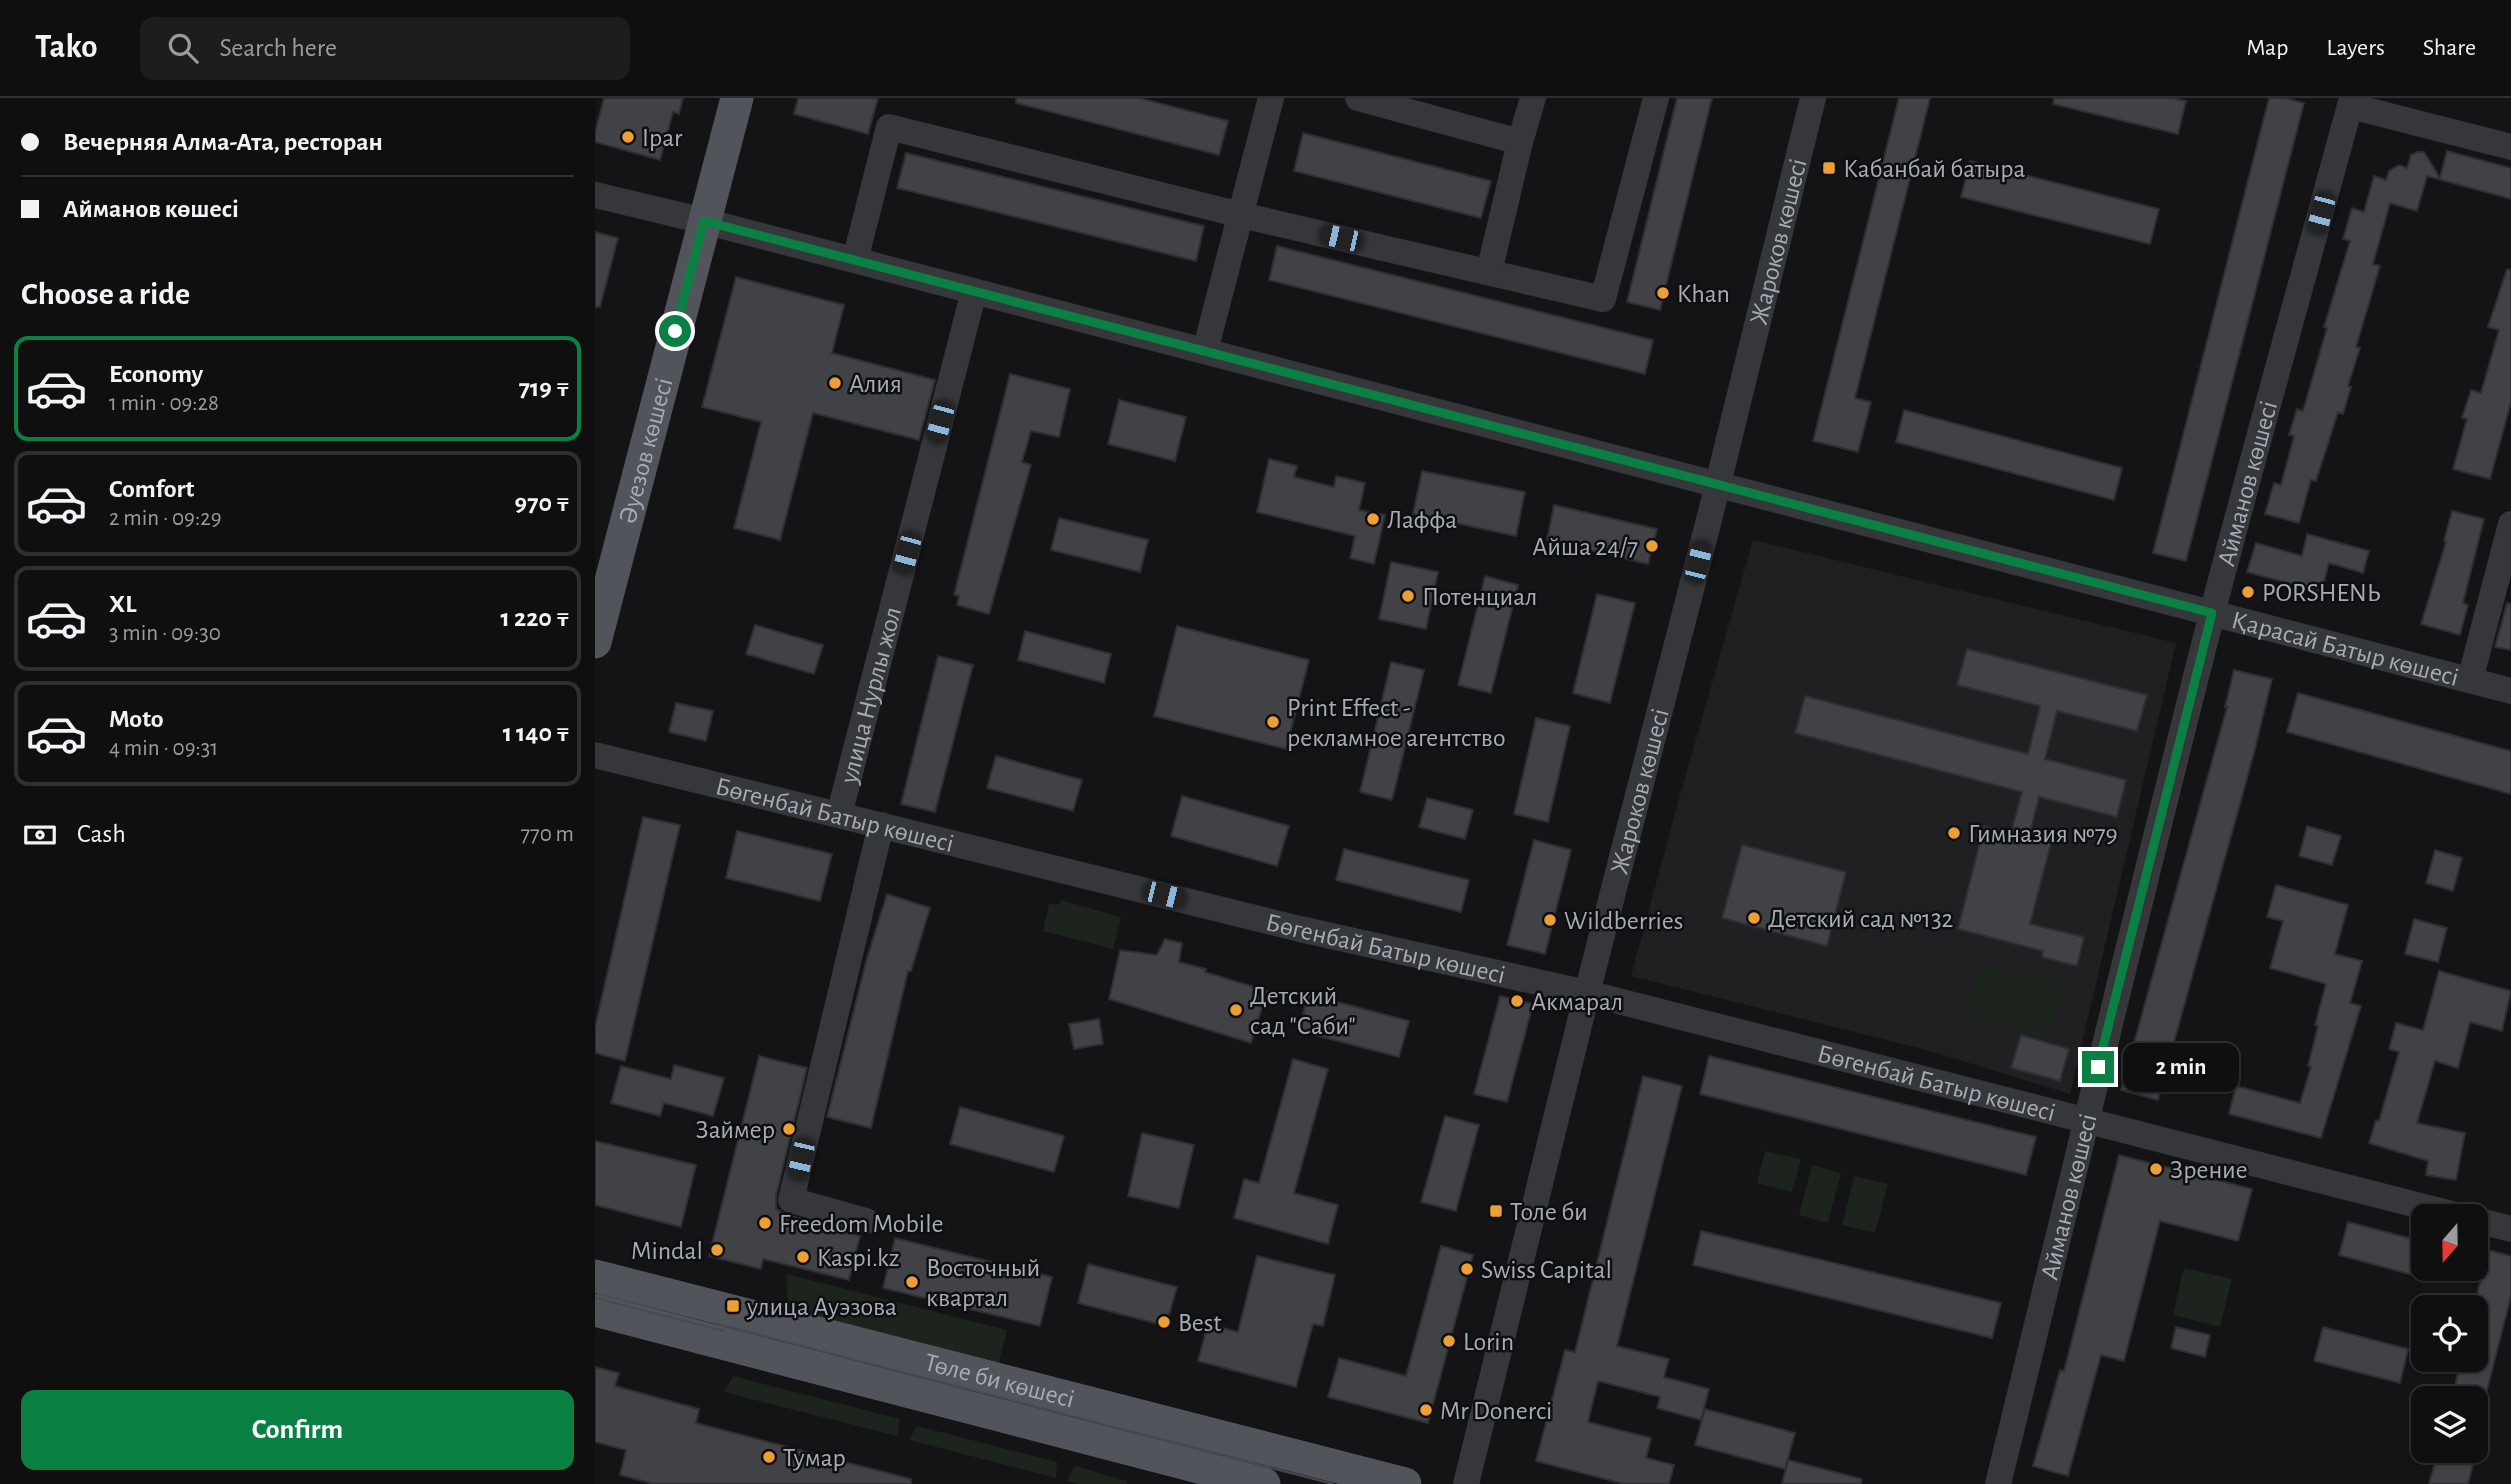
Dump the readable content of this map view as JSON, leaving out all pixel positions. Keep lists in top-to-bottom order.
{
  "streets": {
    "main road": ["Әуезов көшесі", "Төле би көшесі"],
    "street": [
      "Жароков көшесі",
      "Айманов көшесі",
      "Қарасай Батыр көшесі",
      "улица Нурлы жол",
      "Бөгенбай Батыр көшесі"
    ]
  },
  "crossings": [
    ["Жароков көшесі", "Қарасай Батыр көшесі"],
    ["Жароков көшесі", "Бөгенбай Батыр көшесі"],
    ["Әуезов көшесі", "Қарасай Батыр көшесі"],
    ["Айманов көшесі", "Қарасай Батыр көшесі"],
    ["Айманов көшесі", "Бөгенбай Батыр көшесі"],
    ["Қарасай Батыр көшесі", "улица Нурлы жол"],
    ["улица Нурлы жол", "Бөгенбай Батыр көшесі"]
  ],
  "places": {
    "other": [
      "Ipar",
      "Khan",
      "Алия",
      "Лаффа",
      "Айша 24/7",
      "PORSHENЬ",
      "Потенциал",
      "Print Effect - рекламное агентство",
      "Гимназия №79",
      "Детский сад №132",
      "Wildberries",
      "Акмарал",
      "Детский сад \"Саби\"",
      "Займер",
      "Зрение",
      "Freedom Mobile",
      "Mindal",
      "Kaspi.kz",
      "Swiss Capital",
      "Восточный квартал",
      "Best",
      "Lorin",
      "Mr Donerci",
      "Тумар"
    ],
    "transit": ["Кабанбай батыра", "Толе би", "улица Ауэзова"]
  },
  "north": "bottom",
  "page": {
    "header": "Tako",
    "search": "Search here",
    "nav": ["Map", "Layers", "Share"],
    "banner": ["Вечерняя Алма-Ата, ресторан", "Айманов көшесі"],
    "heading": "Choose a ride",
    "list": [
      {
        "name": "Economy",
        "note": "1 min · 09:28",
        "value": "719 ₸"
      },
      {
        "name": "Comfort",
        "note": "2 min · 09:29",
        "value": "970 ₸"
      },
      {
        "name": "XL",
        "note": "3 min · 09:30",
        "value": "1 220 ₸"
      },
      {
        "name": "Moto",
        "note": "4 min · 09:31",
        "value": "1 140 ₸"
      }
    ],
    "pay": ["Cash", "770 m"],
    "bubble": "2 min",
    "buttons": "Confirm"
  }
}
